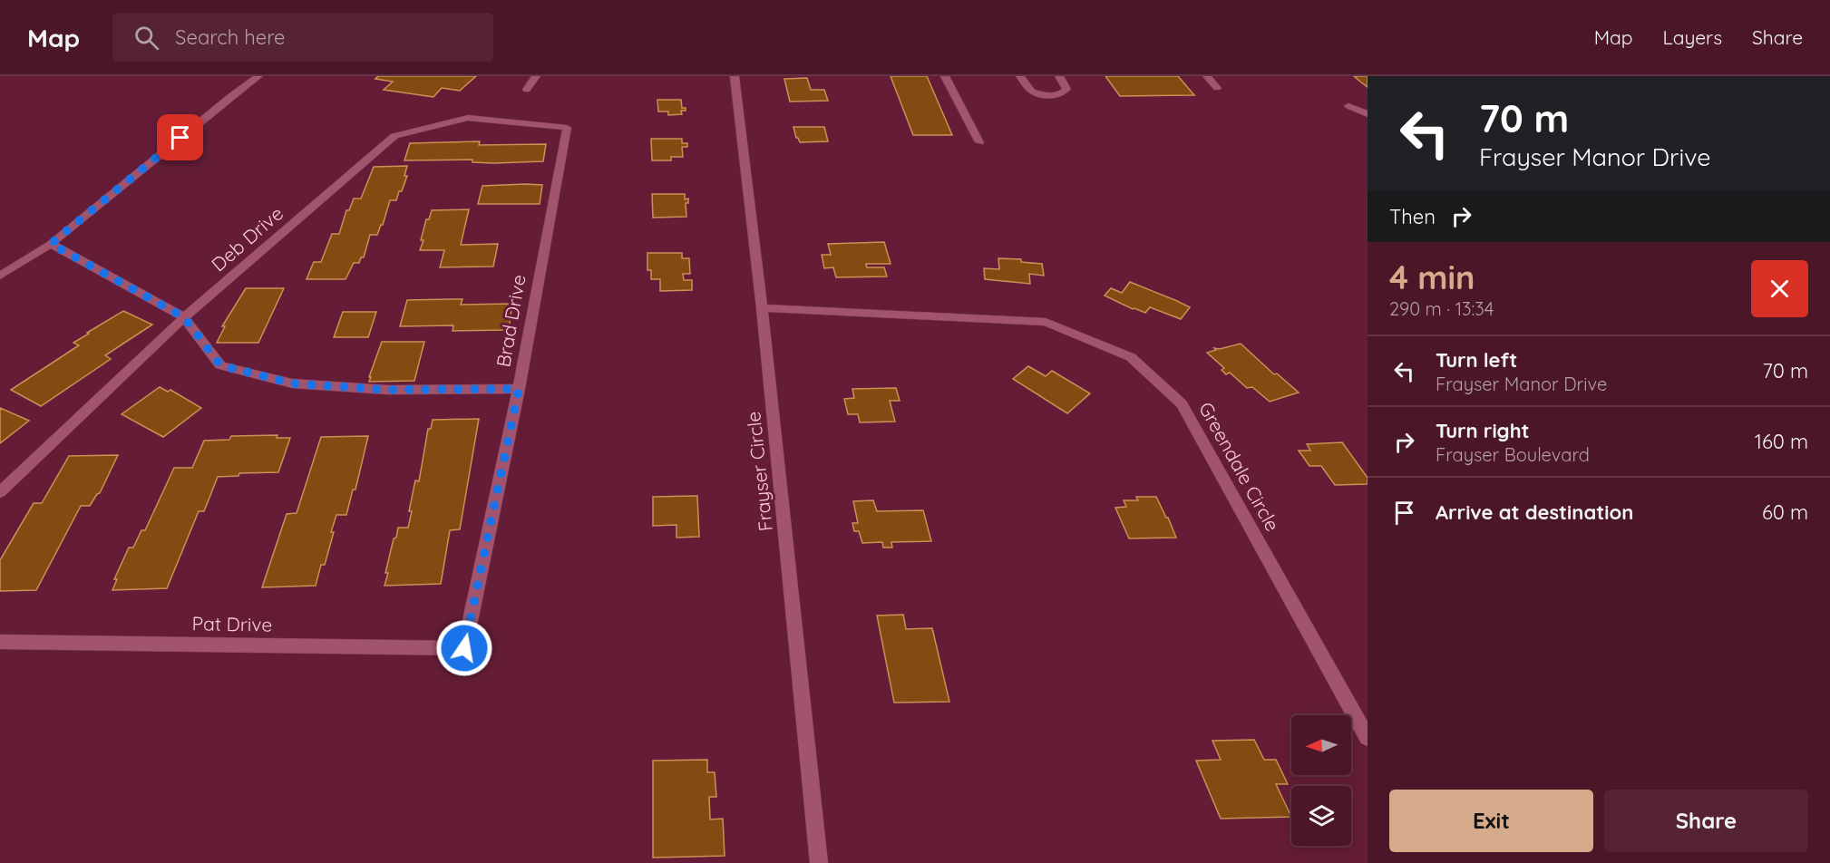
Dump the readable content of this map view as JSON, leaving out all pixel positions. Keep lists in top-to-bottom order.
{
  "streets": {
    "street": [
      "Deb Drive",
      "Brad Drive",
      "Greendale Circle",
      "Frayser Circle",
      "Pat Drive"
    ]
  },
  "crossings": [
    ["Deb Drive", "Brad Drive"],
    ["Brad Drive", "Pat Drive"],
    ["Greendale Circle", "Frayser Circle"]
  ],
  "north": "left",
  "page": {
    "header": "Map",
    "search": "Search here",
    "nav": ["Map", "Layers", "Share"],
    "turn": ["70 m", "Frayser Manor Drive"],
    "then": "Then",
    "heading": ["4 min", "290 m · 13:34"],
    "list": [
      {
        "name": "Turn left",
        "note": "Frayser Manor Drive",
        "value": "70 m"
      },
      {
        "name": "Turn right",
        "note": "Frayser Boulevard",
        "value": "160 m"
      },
      {
        "name": "Arrive at destination",
        "value": "60 m"
      }
    ],
    "buttons": ["Exit", "Share"]
  }
}
